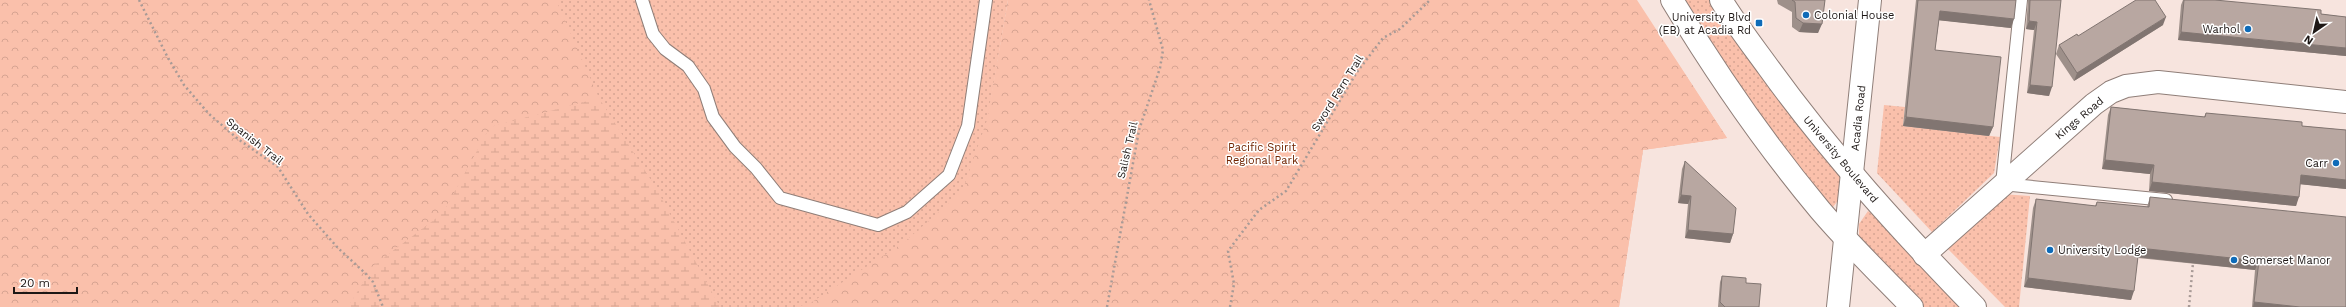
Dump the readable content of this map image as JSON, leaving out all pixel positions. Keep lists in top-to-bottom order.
{
  "streets": {
    "street": ["Acadia Road", "Kings Road", "University Boulevard"],
    "path": ["Sword Fern Trail", "Spanish Trail", "Salish Trail"]
  },
  "crossings": [
    ["Acadia Road", "University Boulevard"],
    ["Kings Road", "University Boulevard"]
  ],
  "parks": ["Pacific Spirit Regional Park"],
  "places": {
    "other": [
      "Colonial House",
      "Warhol",
      "Carr",
      "University Lodge",
      "Somerset Manor"
    ],
    "transit": ["University Blvd (EB) at Acadia Rd"]
  },
  "scale_bar": "20 m",
  "north": "bottom left"
}
